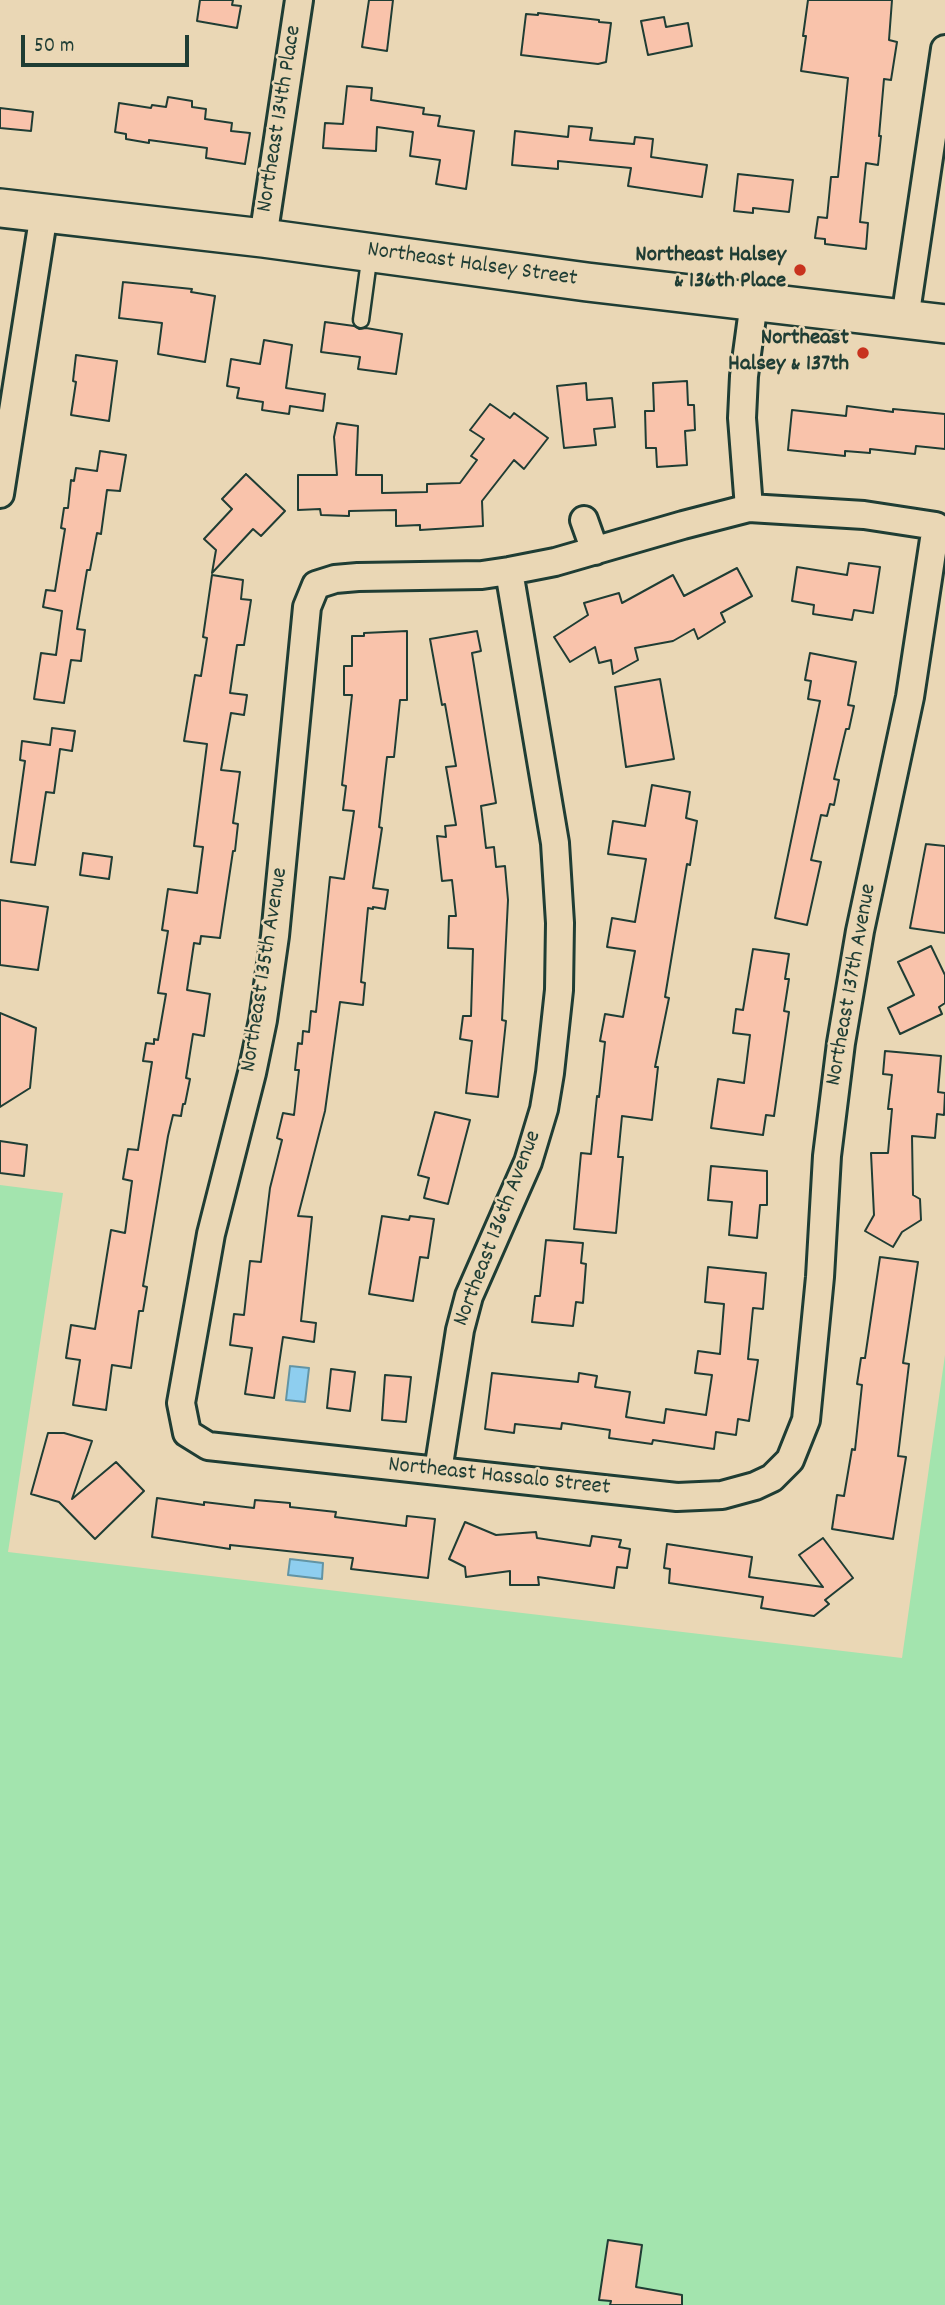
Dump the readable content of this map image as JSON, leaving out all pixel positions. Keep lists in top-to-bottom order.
{
  "streets": {
    "main road": ["Northeast Halsey Street"],
    "street": [
      "Northeast 134th Place",
      "Northeast 135th Avenue",
      "Northeast 137th Avenue",
      "Northeast 136th Avenue",
      "Northeast Hassalo Street"
    ]
  },
  "crossings": [
    ["Northeast 134th Place", "Northeast Halsey Street"],
    ["Northeast 135th Avenue", "Northeast 136th Avenue"],
    ["Northeast 135th Avenue", "Northeast Hassalo Street"],
    ["Northeast 137th Avenue", "Northeast Hassalo Street"],
    ["Northeast 136th Avenue", "Northeast Hassalo Street"]
  ],
  "places": ["Northeast Halsey & 136th Place", "Northeast Halsey & 137th"],
  "scale_bar": "50 m"
}
